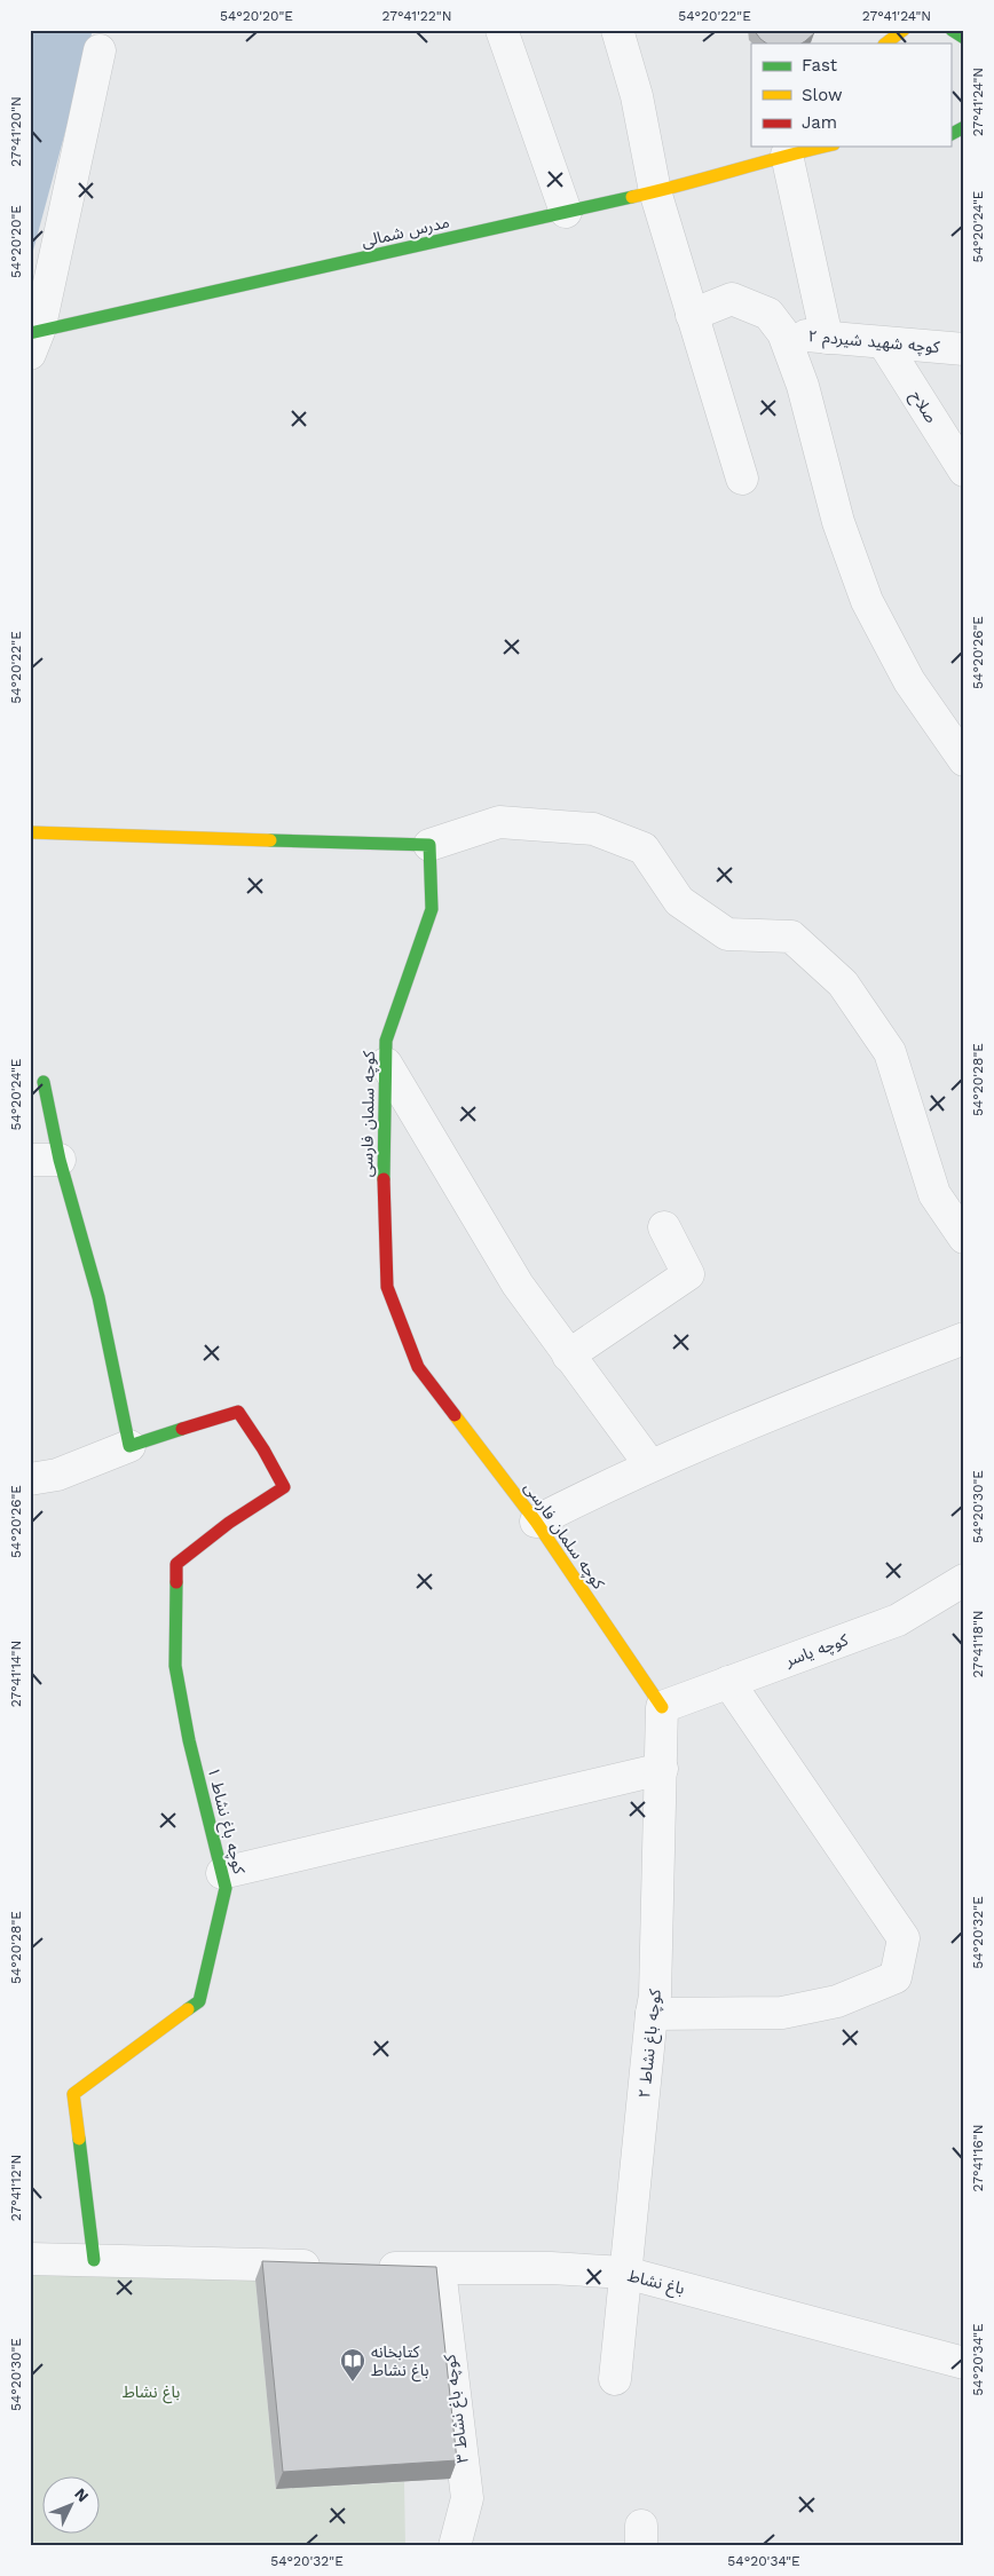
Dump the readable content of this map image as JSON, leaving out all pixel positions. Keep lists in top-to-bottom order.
{
  "streets": {
    "street": [
      "مدرس شمالی",
      "کوچه شهید شیردم ۲",
      "صلاح",
      "کوچه سلمان فارسی",
      "کوچه یاسر",
      "کوچه باغ نشاط ۱",
      "کوچه باغ نشاط ۲",
      "باغ نشاط",
      "کوچه باغ نشاط ۳"
    ]
  },
  "crossings": [
    ["کوچه شهید شیردم ۲", "صلاح"],
    ["کوچه سلمان فارسی", "کوچه یاسر"],
    ["کوچه سلمان فارسی", "کوچه باغ نشاط ۲"],
    ["کوچه یاسر", "کوچه باغ نشاط ۲"],
    ["کوچه باغ نشاط ۲", "باغ نشاط"],
    ["باغ نشاط", "کوچه باغ نشاط ۳"]
  ],
  "parks": ["باغ نشاط"],
  "places": {
    "library": ["کتابخانه باغ نشاط"]
  },
  "legend": ["Fast", "Slow", "Jam"],
  "north": "top right",
  "coordinates": [
    "54°20'20\"E",
    "27°41'22\"N",
    "54°20'22\"E",
    "27°41'24\"N",
    "27°41'20\"N",
    "54°20'24\"E",
    "54°20'26\"E",
    "54°20'28\"E",
    "54°20'30\"E",
    "27°41'18\"N",
    "27°41'14\"N",
    "54°20'32\"E",
    "27°41'16\"N",
    "27°41'12\"N",
    "54°20'34\"E"
  ]
}
